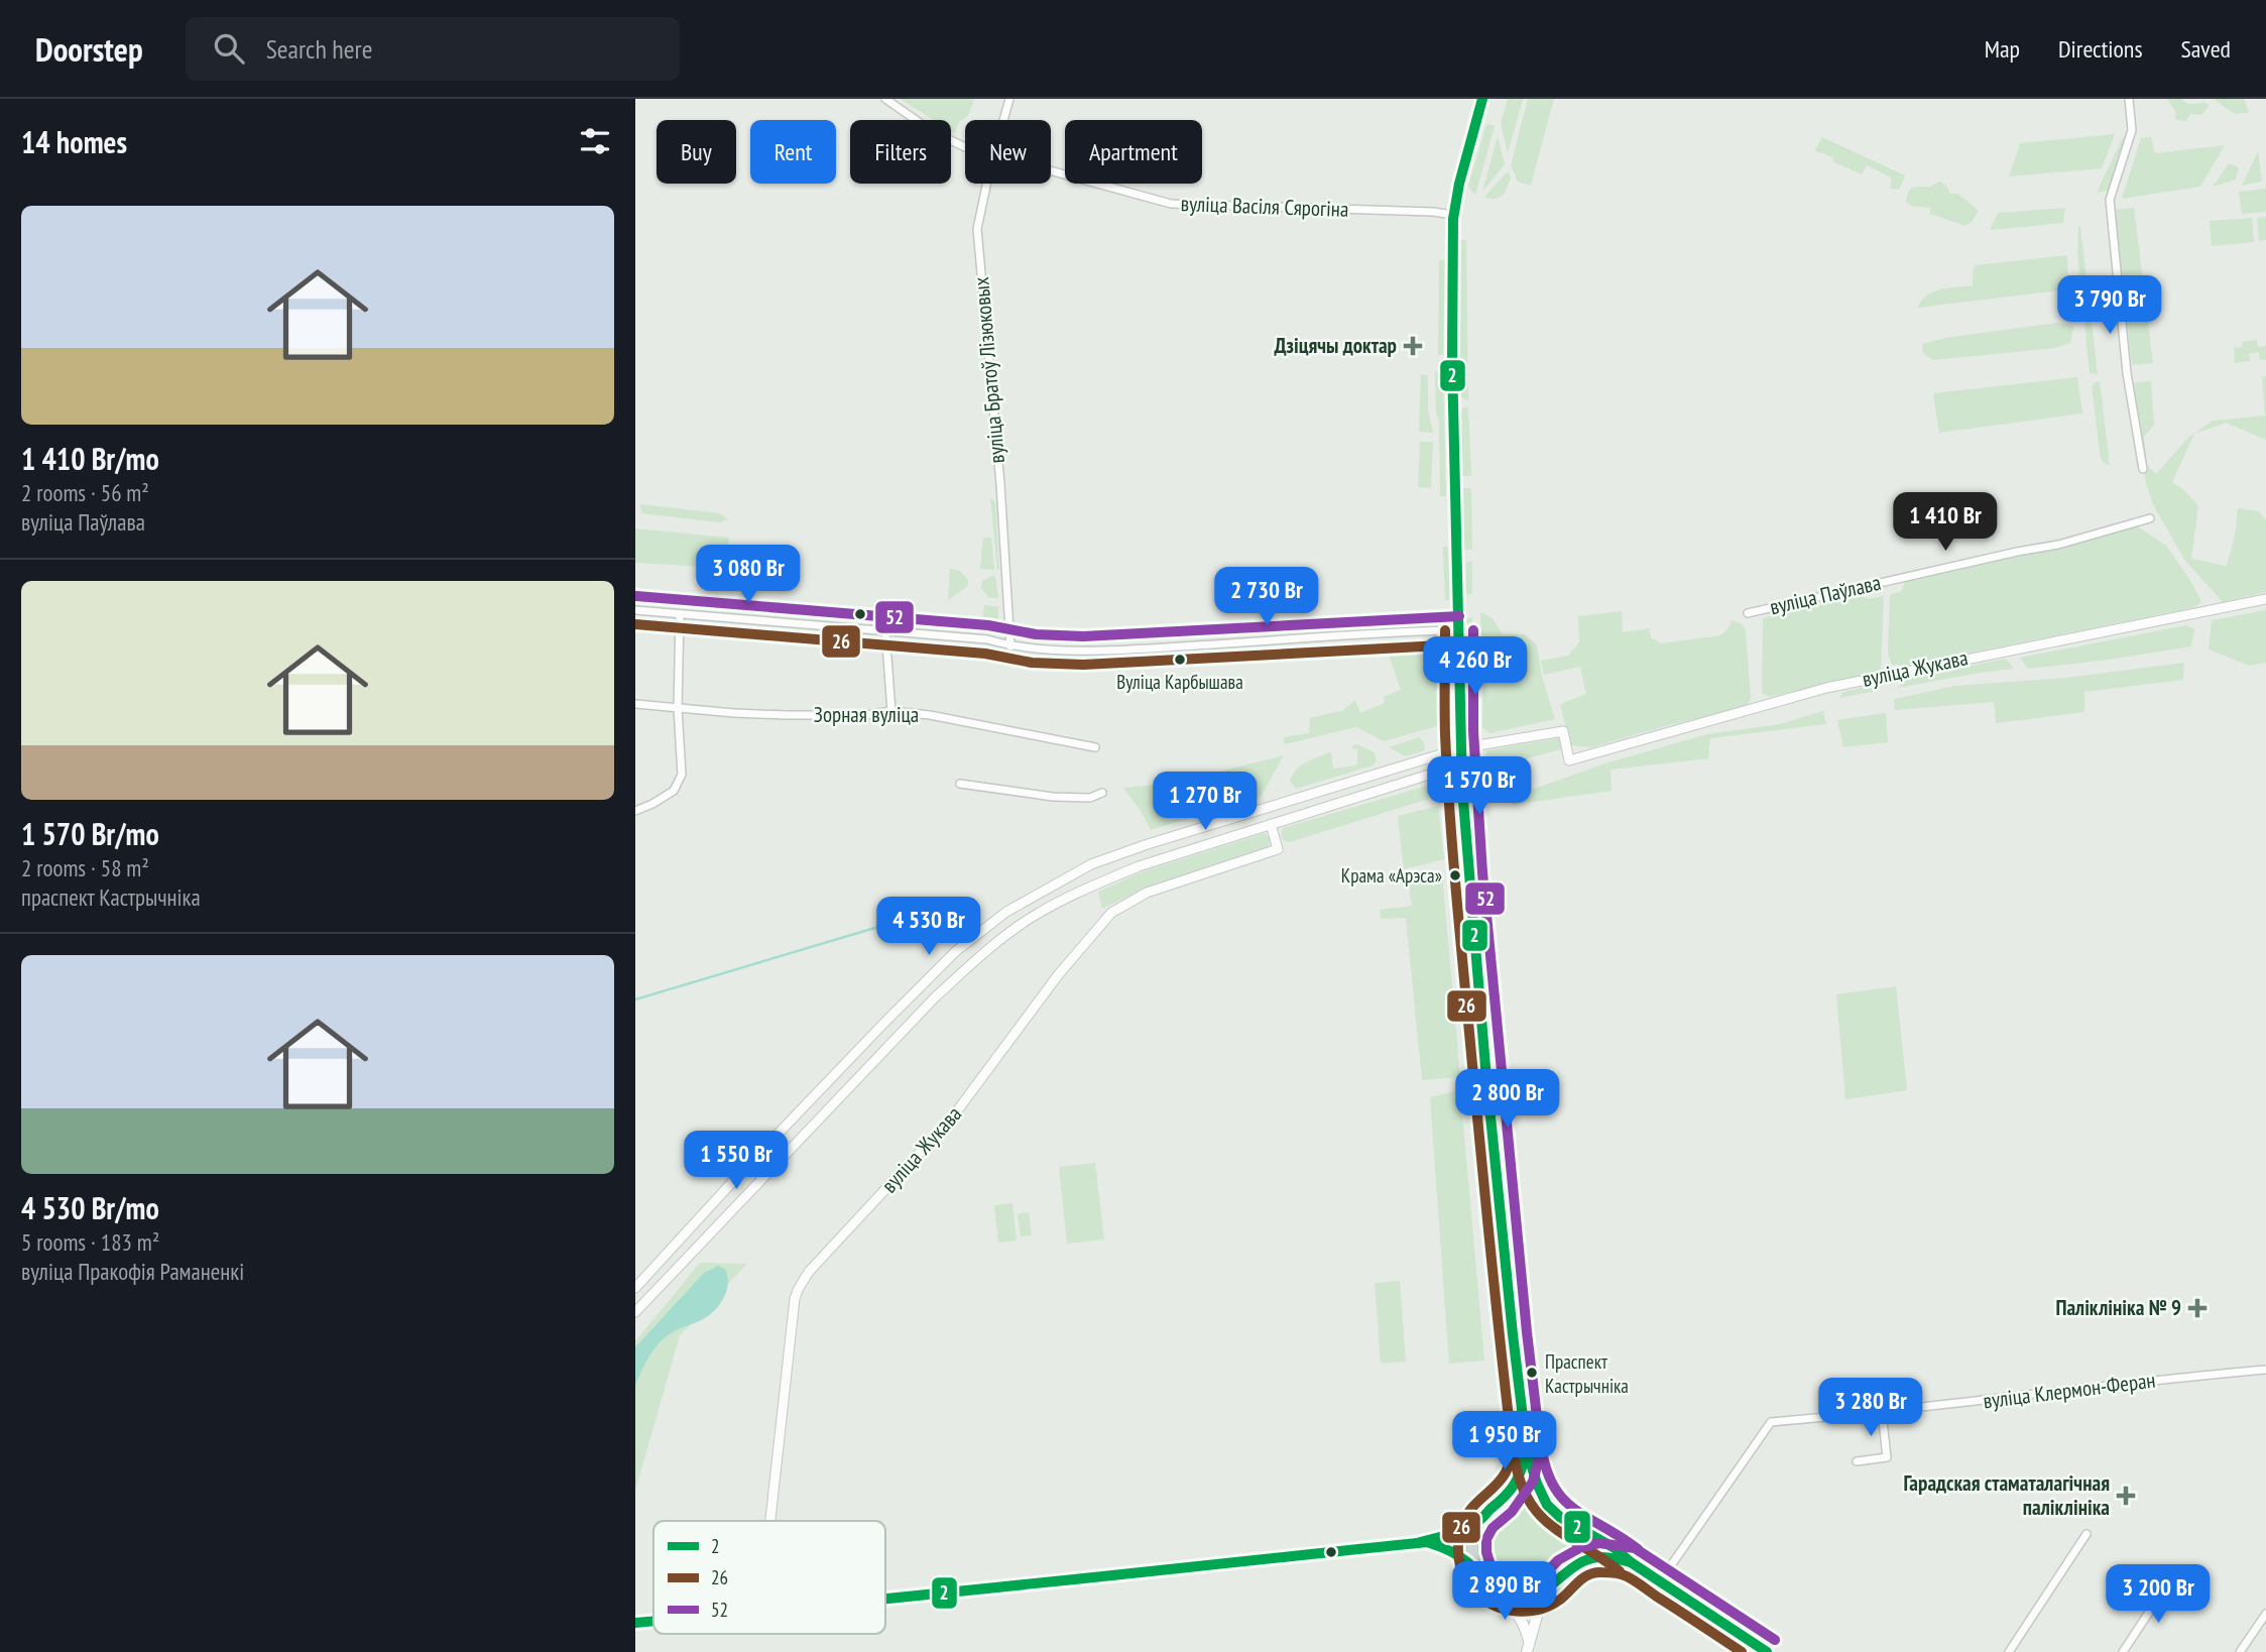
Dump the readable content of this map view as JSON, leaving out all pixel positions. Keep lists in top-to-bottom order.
{
  "streets": {
    "street": [
      "вуліца Васіля Сярогіна",
      "вуліца Братоў Лізюковых",
      "вуліца Паўлава",
      "вуліца Жукава",
      "Зорная вуліца",
      "вуліца Клермон-Феран"
    ]
  },
  "places": {
    "health": ["Дзіцячы доктар", "Паліклініка № 9", "Гарадская стаматалагічная паліклініка"],
    "other": ["Вуліца Карбышава", "Крама «Арэса»", "Праспект Кастрычніка"]
  },
  "lines": ["transit line 2", "transit line 52", "transit line 26"],
  "legend": ["2", "26", "52"],
  "page": {
    "header": "Doorstep",
    "search": "Search here",
    "nav": ["Map", "Directions", "Saved"],
    "heading": "14 homes",
    "chip": [
      "Buy",
      "Rent",
      "Filters",
      "New",
      "Apartment"
    ],
    "list": [
      {
        "name": "1 410 Br/mo",
        "note": "2 rooms · 56 m² · вуліца Паўлава"
      },
      {
        "name": "1 570 Br/mo",
        "note": "2 rooms · 58 m² · праспект Кастрычніка"
      },
      {
        "name": "4 530 Br/mo",
        "note": "5 rooms · 183 m² · вуліца Пракофія Раманенкі"
      }
    ],
    "price": [
      "3 790 Br",
      "1 410 Br",
      "3 080 Br",
      "2 730 Br",
      "4 260 Br",
      "1 570 Br",
      "1 270 Br",
      "4 530 Br",
      "2 800 Br",
      "1 550 Br",
      "3 280 Br",
      "1 950 Br",
      "2 890 Br",
      "3 200 Br"
    ]
  }
}
